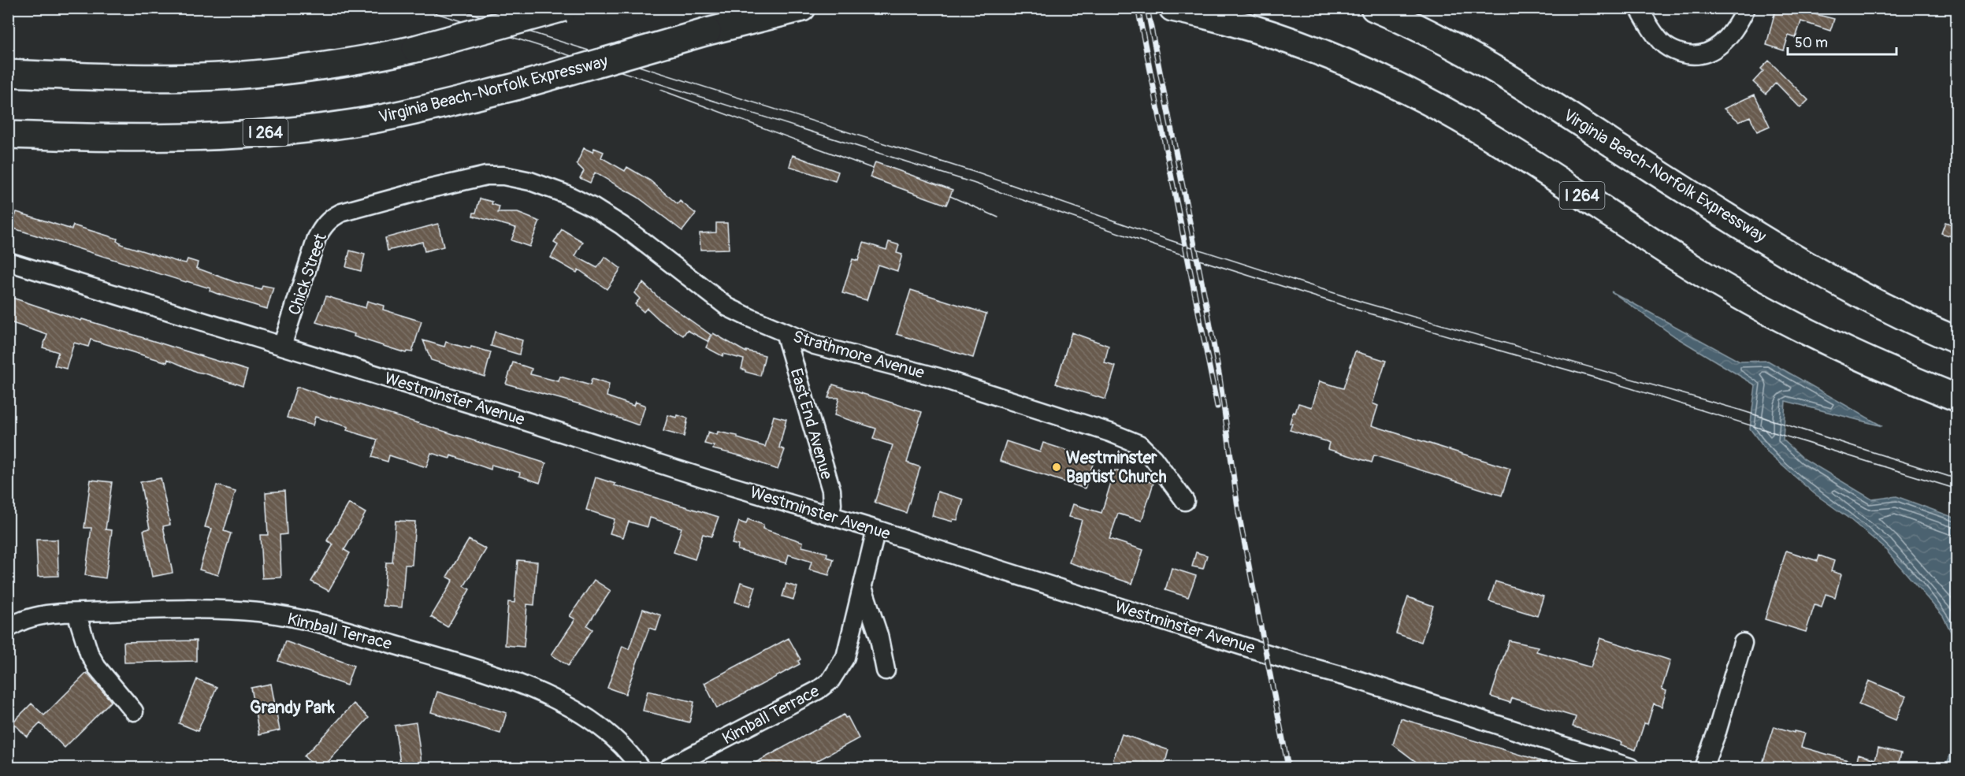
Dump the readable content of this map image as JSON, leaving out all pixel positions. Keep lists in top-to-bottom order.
{
  "streets": {
    "highway": ["Virginia Beach-Norfolk Expressway", "I 264"],
    "street": [
      "Chick Street",
      "Strathmore Avenue",
      "Westminster Avenue",
      "East End Avenue",
      "Kimball Terrace"
    ]
  },
  "crossings": [
    ["Chick Street", "Strathmore Avenue"],
    ["Chick Street", "Westminster Avenue"],
    ["Strathmore Avenue", "East End Avenue"],
    ["Westminster Avenue", "East End Avenue"],
    ["Westminster Avenue", "Kimball Terrace"]
  ],
  "districts": ["Grandy Park"],
  "places": ["Westminster Baptist Church"],
  "scale_bar": "50 m"
}
